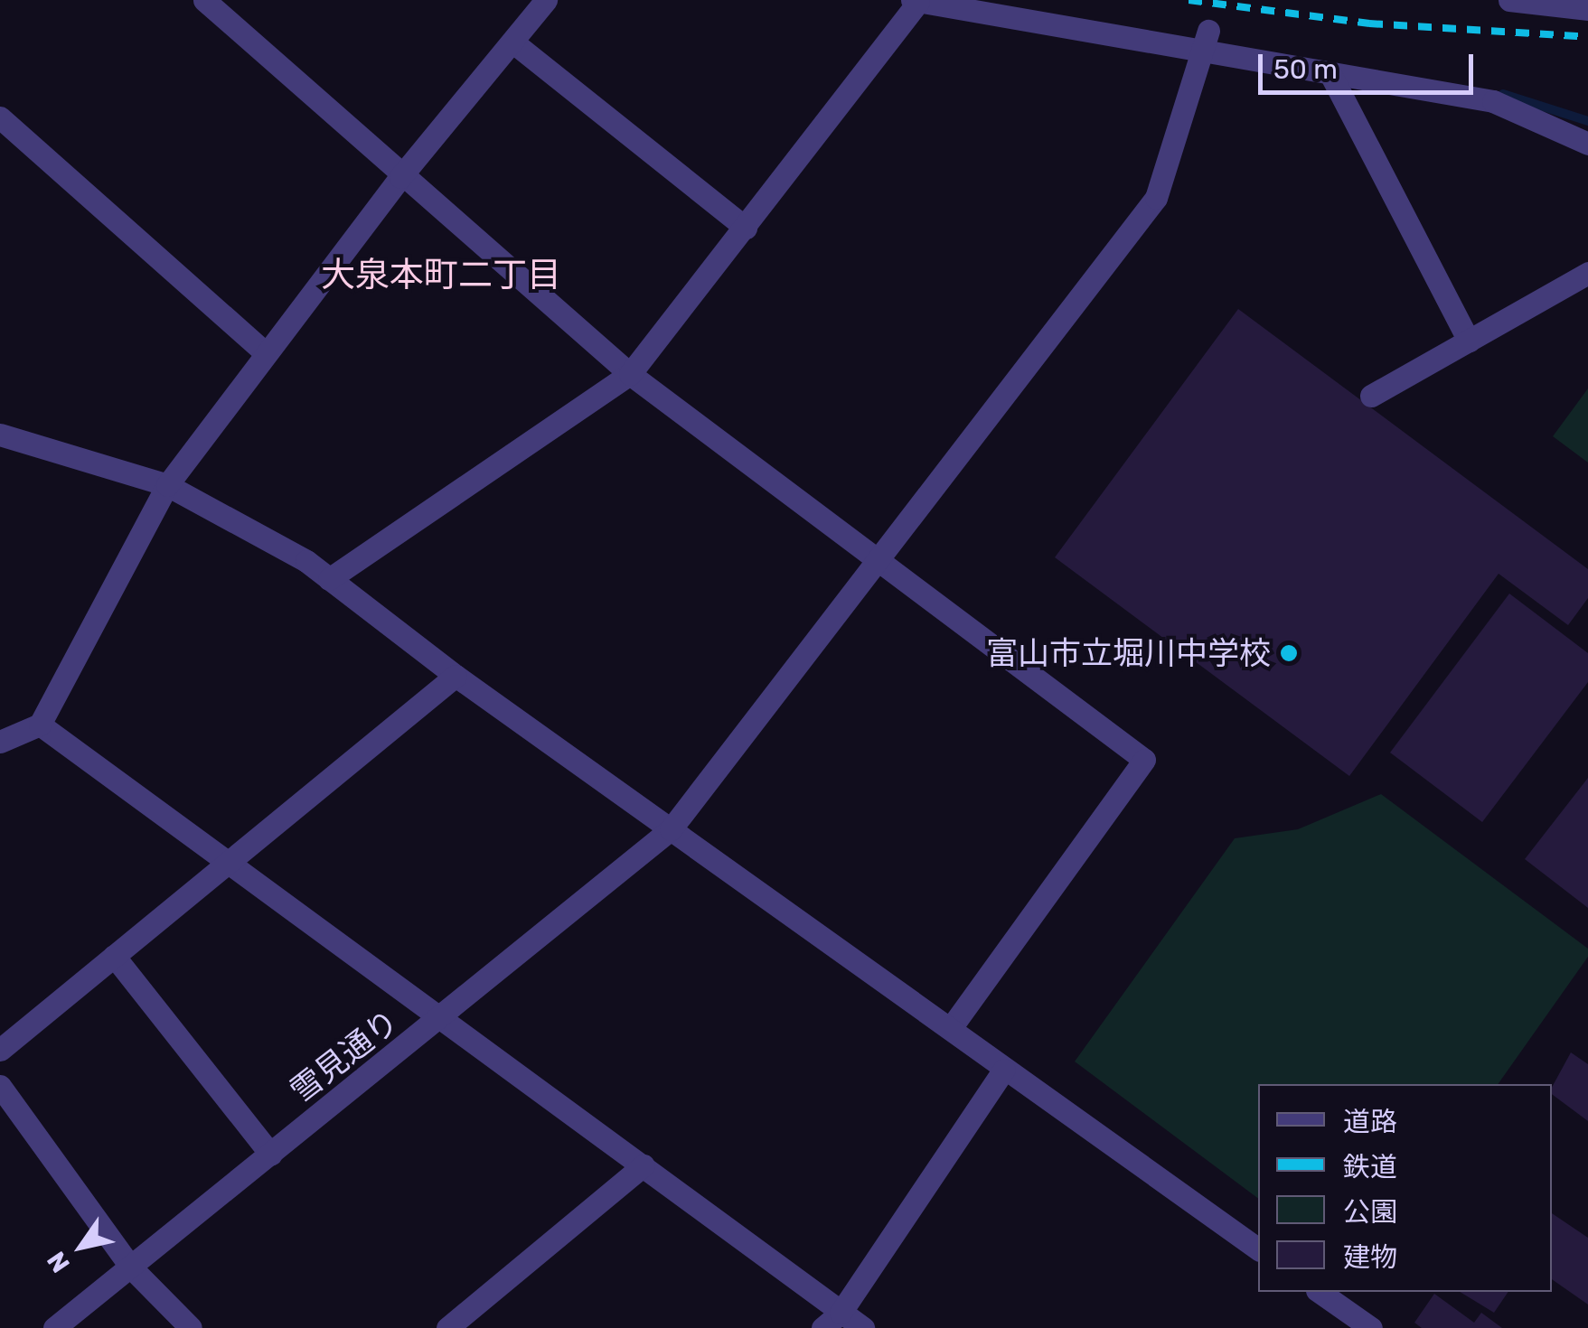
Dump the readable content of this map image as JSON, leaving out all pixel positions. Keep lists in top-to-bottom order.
{
  "streets": {
    "street": ["雪見通り"]
  },
  "districts": ["大泉本町二丁目"],
  "places": ["富山市立堀川中学校"],
  "legend": [
    "道路",
    "鉄道",
    "公園",
    "建物"
  ],
  "scale_bar": "50 m",
  "north": "bottom left"
}
